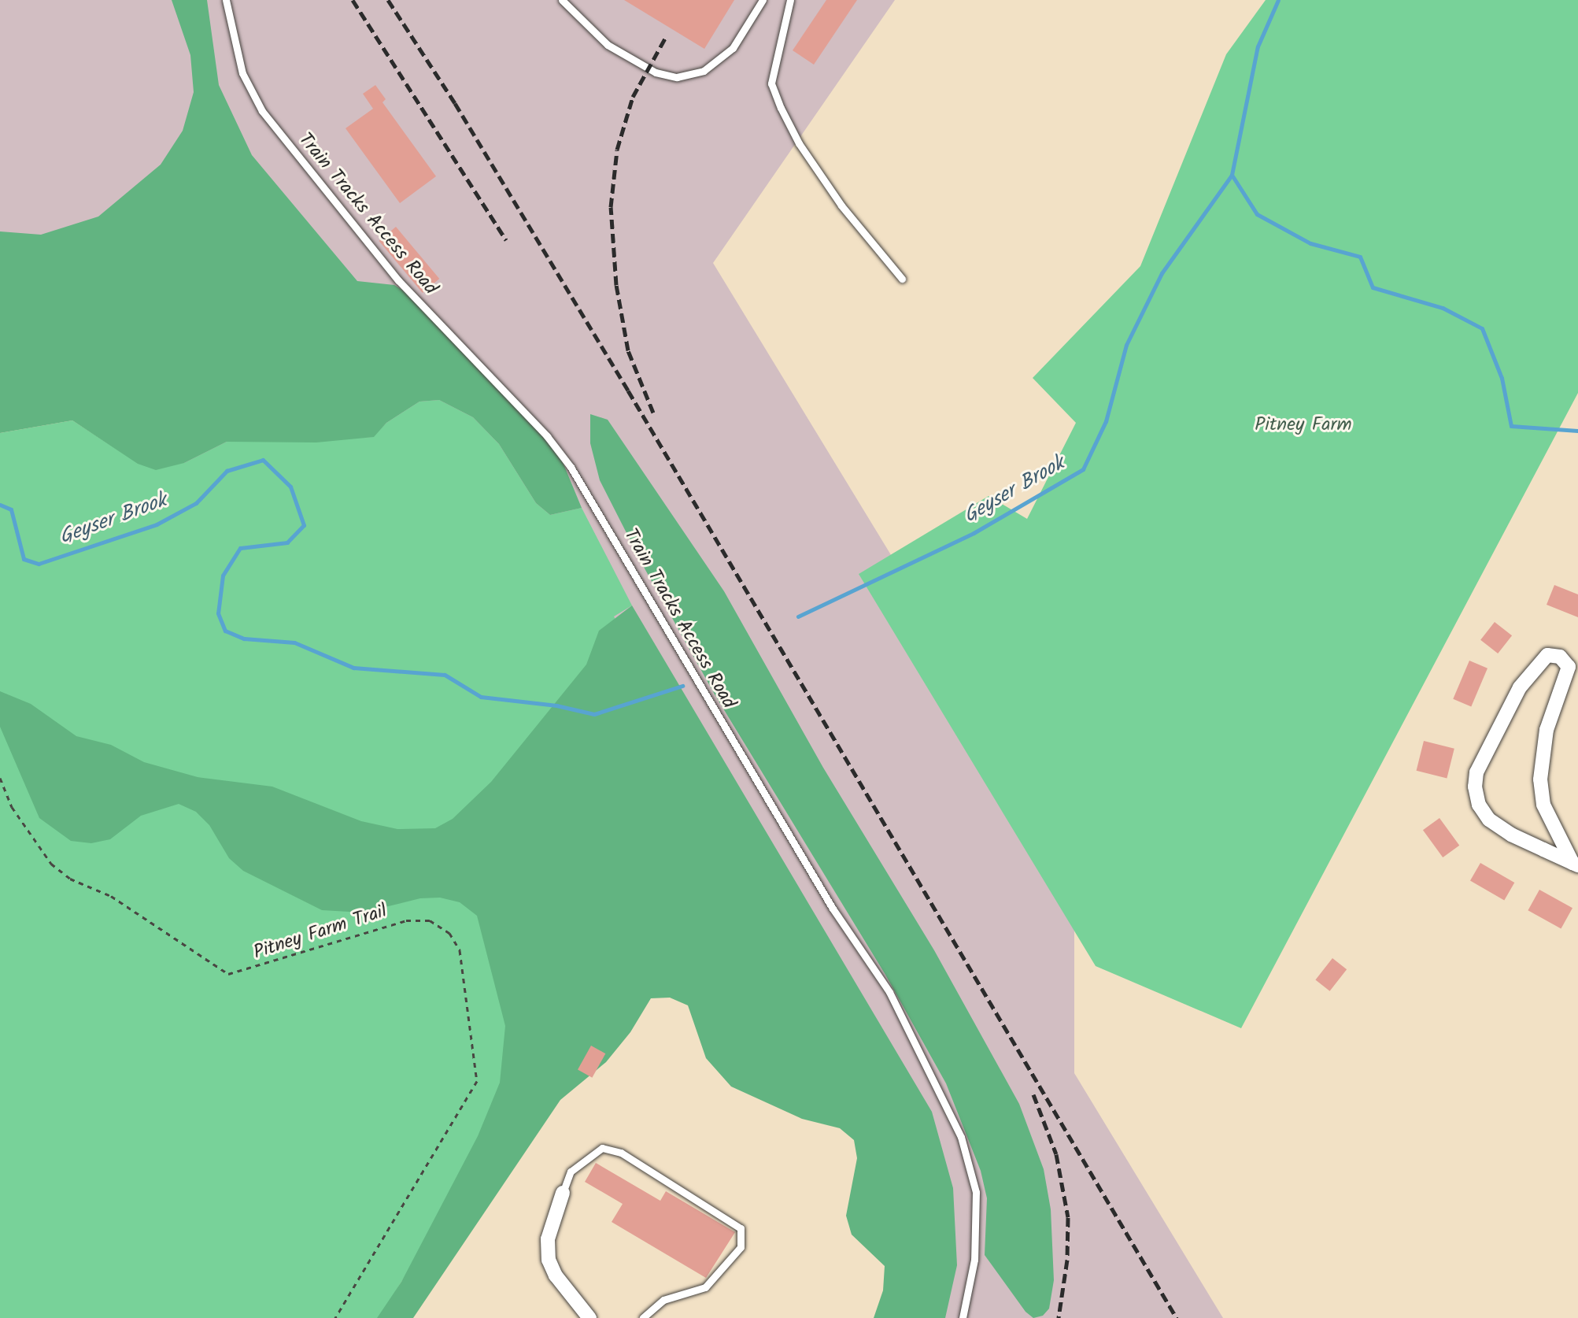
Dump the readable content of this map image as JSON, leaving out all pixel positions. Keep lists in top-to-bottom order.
{
  "streets": {
    "lane": ["Train Tracks Access Road"],
    "path": ["Pitney Farm Trail"]
  },
  "water": ["Geyser Brook"],
  "parks": ["Pitney Farm"]
}
